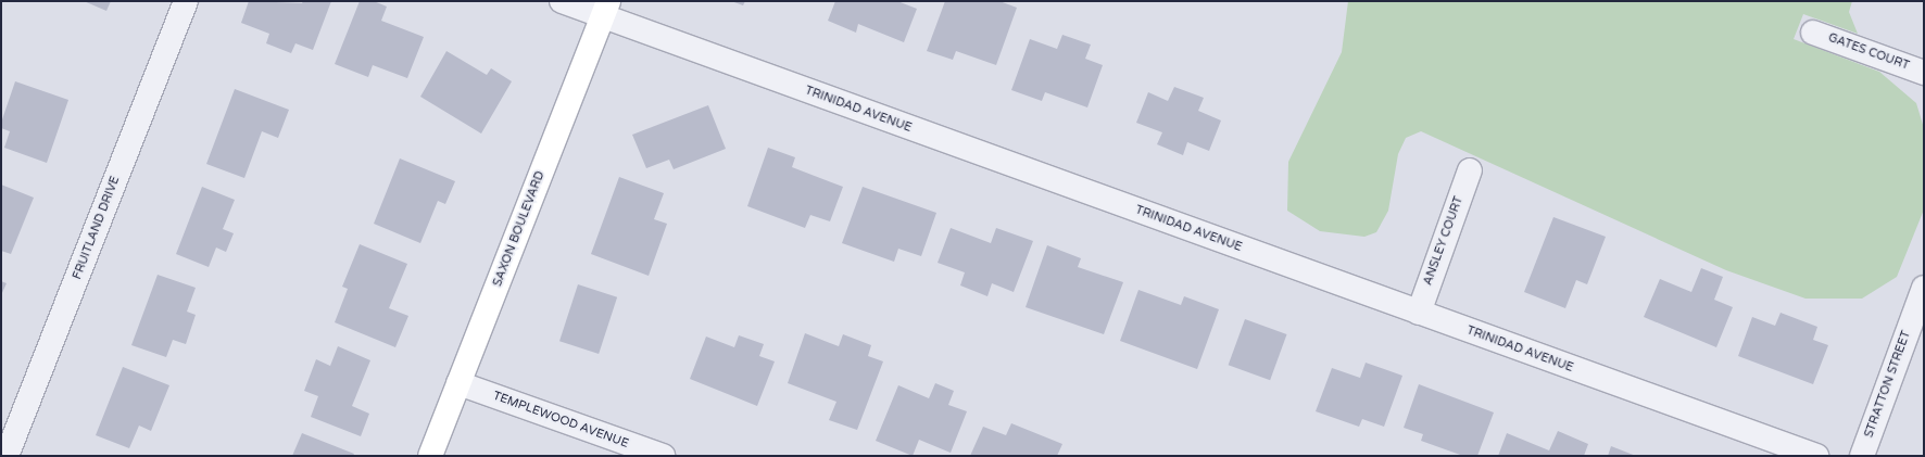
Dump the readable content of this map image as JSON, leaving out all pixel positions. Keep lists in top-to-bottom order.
{
  "streets": {
    "main road": ["SAXON BOULEVARD"],
    "street": [
      "GATES COURT",
      "TRINIDAD AVENUE",
      "FRUITLAND DRIVE",
      "ANSLEY COURT",
      "STRATTON STREET",
      "TEMPLEWOOD AVENUE"
    ]
  },
  "crossings": [
    ["TRINIDAD AVENUE", "SAXON BOULEVARD"],
    ["TRINIDAD AVENUE", "ANSLEY COURT"],
    ["SAXON BOULEVARD", "TEMPLEWOOD AVENUE"]
  ]
}
